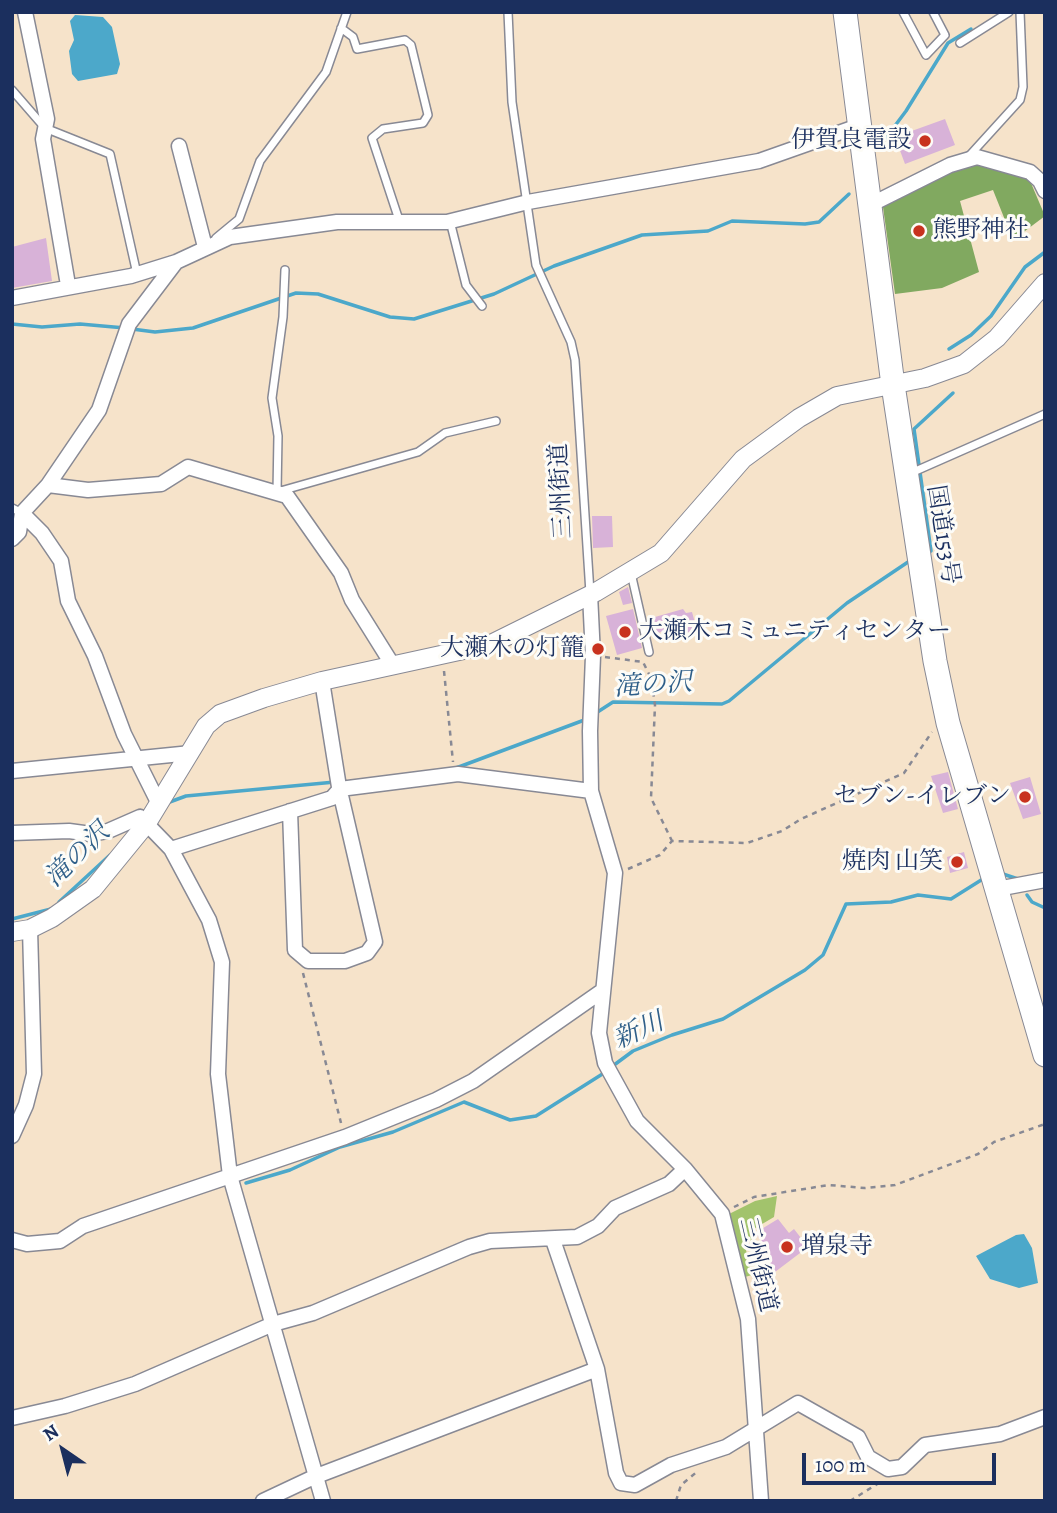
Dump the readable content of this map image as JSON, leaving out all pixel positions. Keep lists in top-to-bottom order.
{
  "streets": {
    "highway": ["国道153号"],
    "street": ["三州街道"]
  },
  "water": ["滝の沢", "新川"],
  "places": [
    "伊賀良電設",
    "熊野神社",
    "大瀬木コミュニティセンター",
    "大瀬木の灯籠",
    "セブン-イレブン",
    "焼肉 山笑",
    "増泉寺"
  ],
  "scale_bar": "100 m",
  "north": "top left"
}
